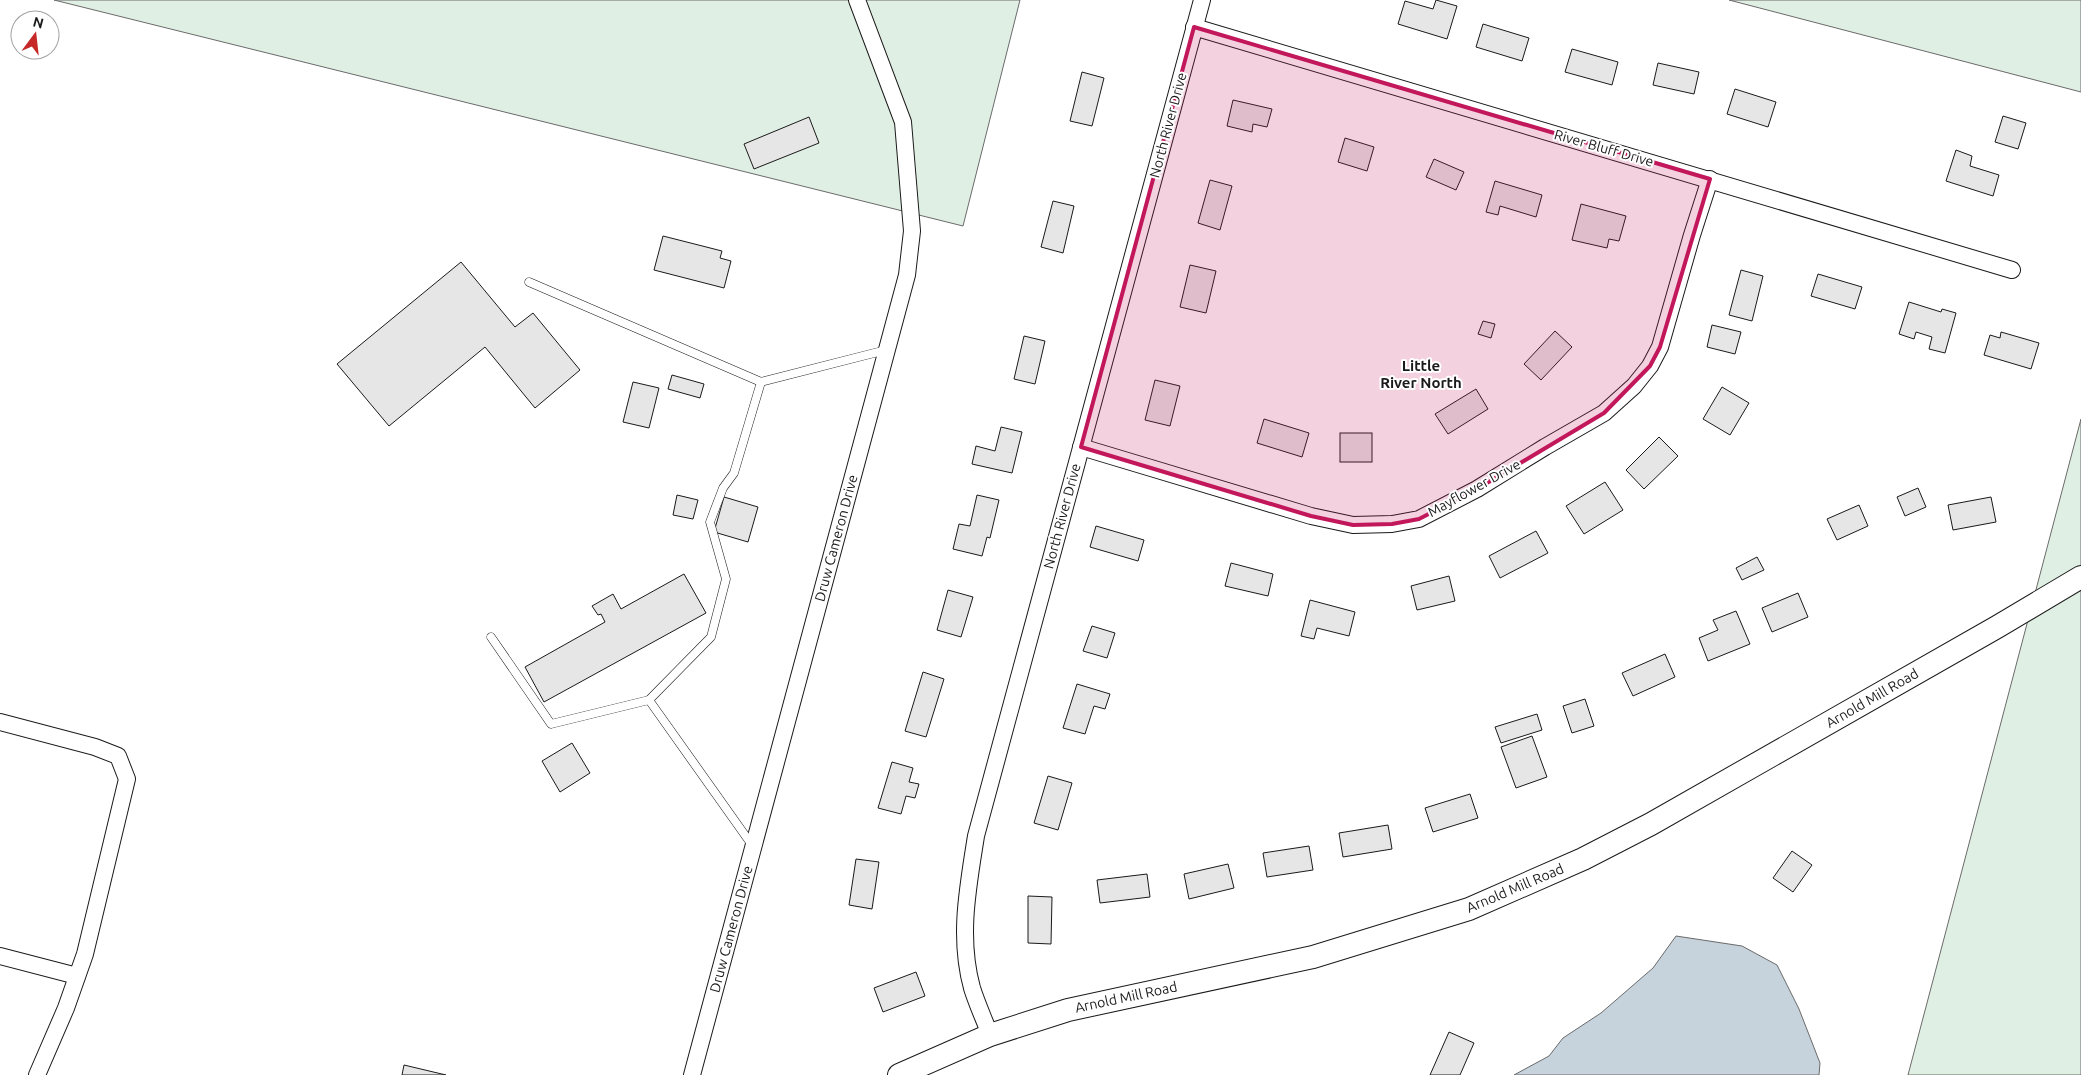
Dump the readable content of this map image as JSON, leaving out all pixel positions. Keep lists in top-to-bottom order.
{
  "streets": {
    "main road": ["Arnold Mill Road"],
    "street": [
      "North River Drive",
      "River Bluff Drive",
      "Mayflower Drive",
      "Druw Cameron Drive"
    ]
  },
  "crossings": [
    ["North River Drive", "River Bluff Drive"],
    ["North River Drive", "Mayflower Drive"],
    ["North River Drive", "Arnold Mill Road"],
    ["River Bluff Drive", "Mayflower Drive"]
  ],
  "districts": ["Little River North"],
  "north": "top"
}
